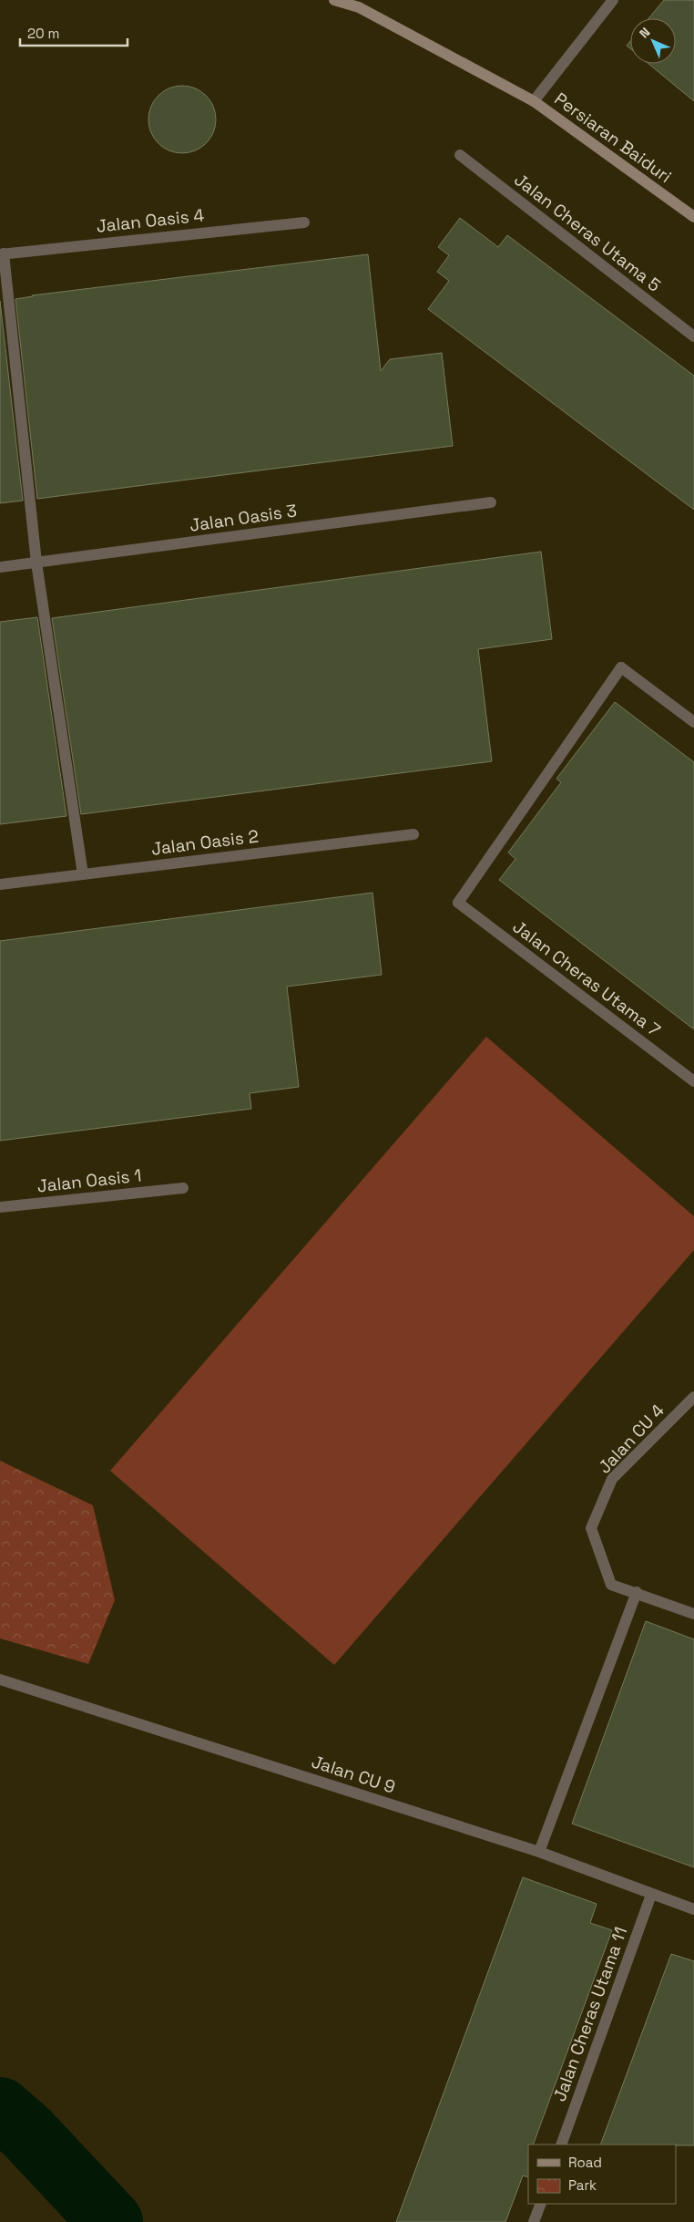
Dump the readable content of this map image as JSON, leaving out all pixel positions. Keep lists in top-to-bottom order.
{
  "streets": {
    "street": [
      "Persiaran Baiduri",
      "Jalan Oasis 4",
      "Jalan Cheras Utama 5",
      "Jalan Oasis 3",
      "Jalan Oasis 2",
      "Jalan Cheras Utama 7",
      "Jalan Oasis 1",
      "Jalan CU 4",
      "Jalan CU 9",
      "Jalan Cheras Utama 11"
    ]
  },
  "crossings": [
    ["Jalan CU 9", "Jalan Cheras Utama 11"]
  ],
  "legend": ["Road", "Park"],
  "scale_bar": "20 m",
  "north": "top left"
}
